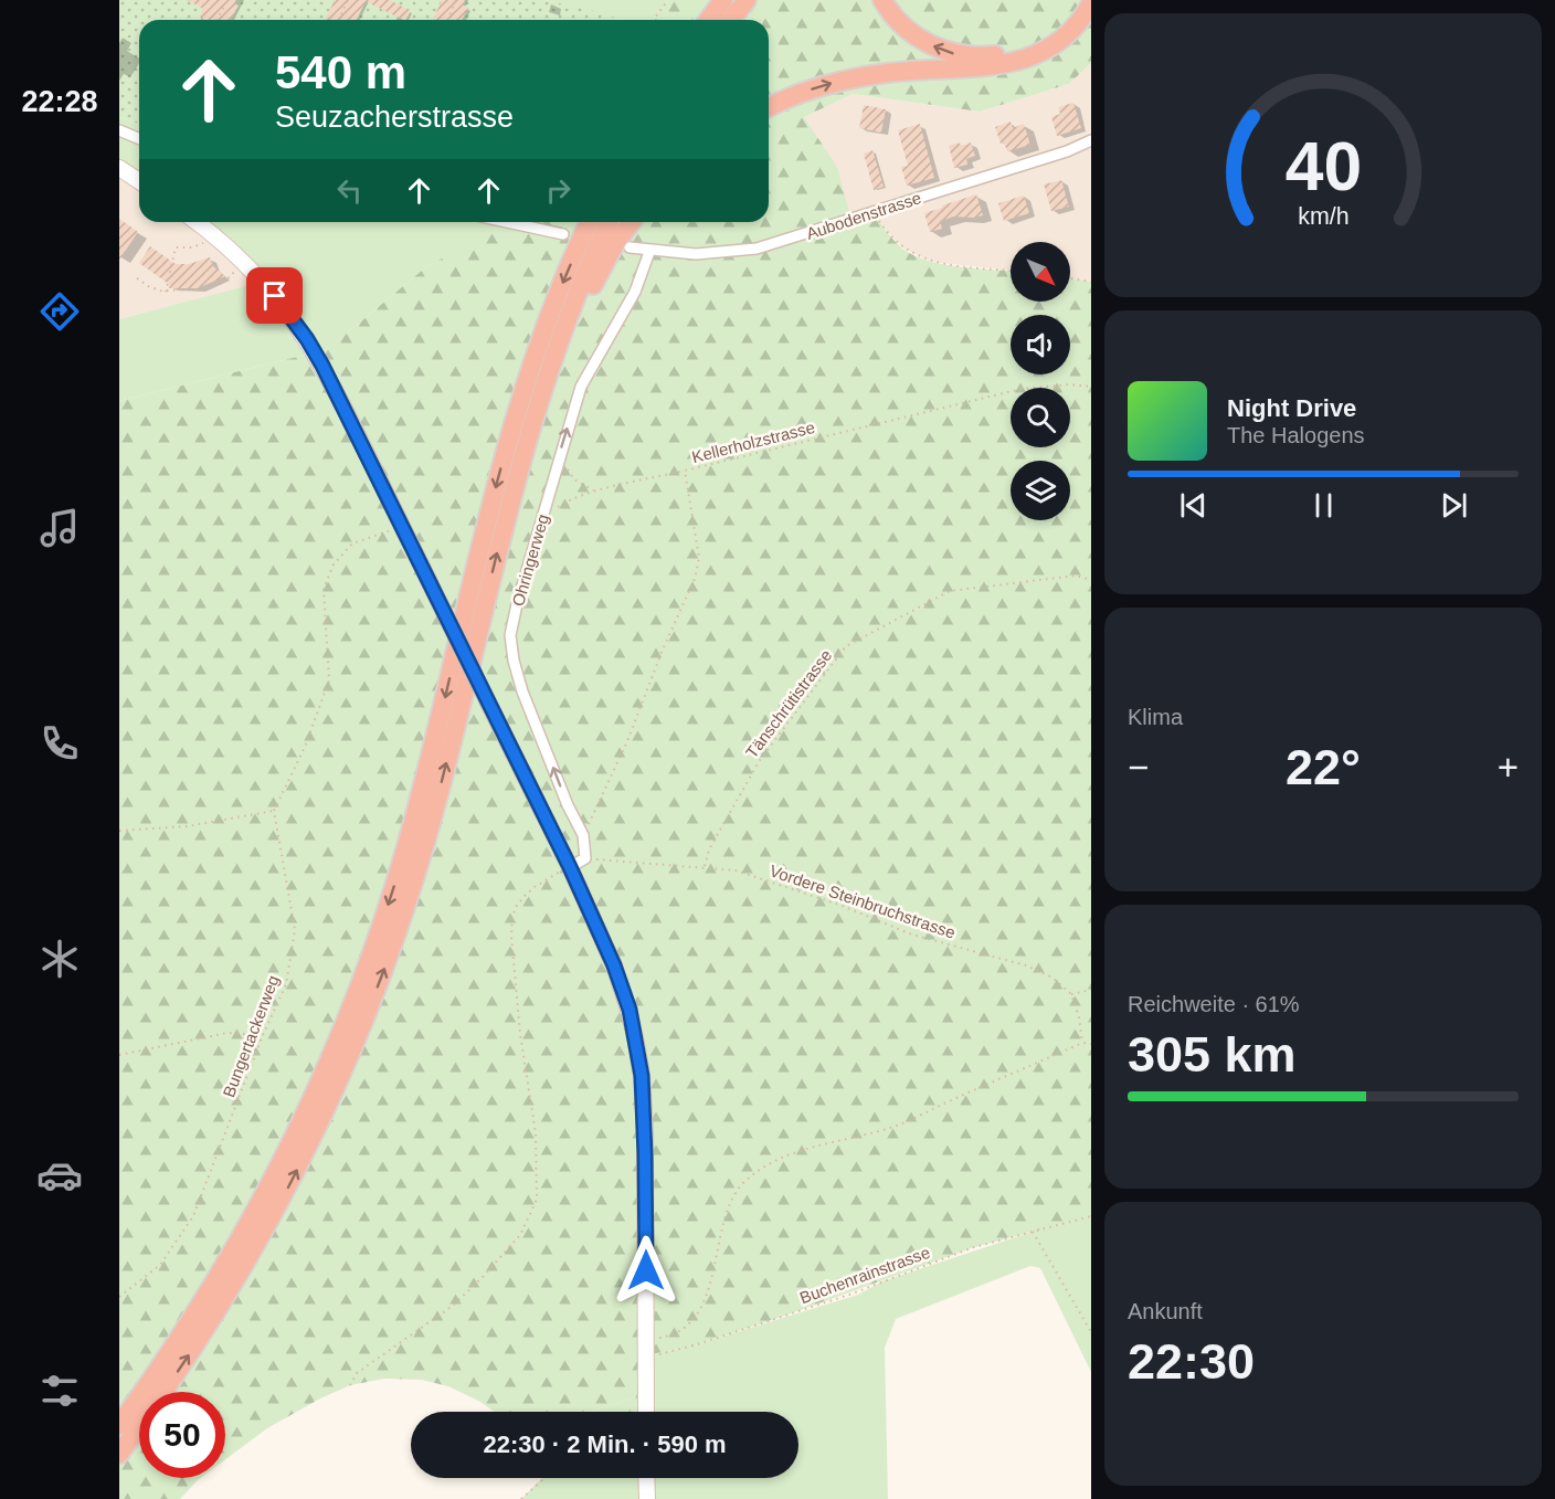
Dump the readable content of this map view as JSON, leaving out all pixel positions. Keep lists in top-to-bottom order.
{
  "streets": {
    "street": ["Aubodenstrasse", "Ohringerweg"],
    "path": [
      "Kellerholzstrasse",
      "Tänschrütistrasse",
      "Vordere Steinbruchstrasse",
      "Bungertackerweg",
      "Buchenrainstrasse"
    ]
  },
  "crossings": [
    ["Aubodenstrasse", "Ohringerweg"],
    ["Kellerholzstrasse", "Ohringerweg"],
    ["Ohringerweg", "Vordere Steinbruchstrasse"],
    ["Tänschrütistrasse", "Vordere Steinbruchstrasse"]
  ],
  "one_way": ["Ohringerweg"],
  "north": "bottom right",
  "page": {
    "tabs": "22:28",
    "turn": ["540 m", "Seuzacherstrasse"],
    "song": ["Night Drive", "The Halogens"],
    "tile": [
      "Klima",
      ["Reichweite · 61%", "305 km"],
      ["Ankunft", "22:30"]
    ],
    "heat": ["−", "22°", "+"],
    "limit": "50",
    "trip": "22:30 · 2 Min. · 590 m",
    "gauge": ["40", "km/h"]
  }
}
